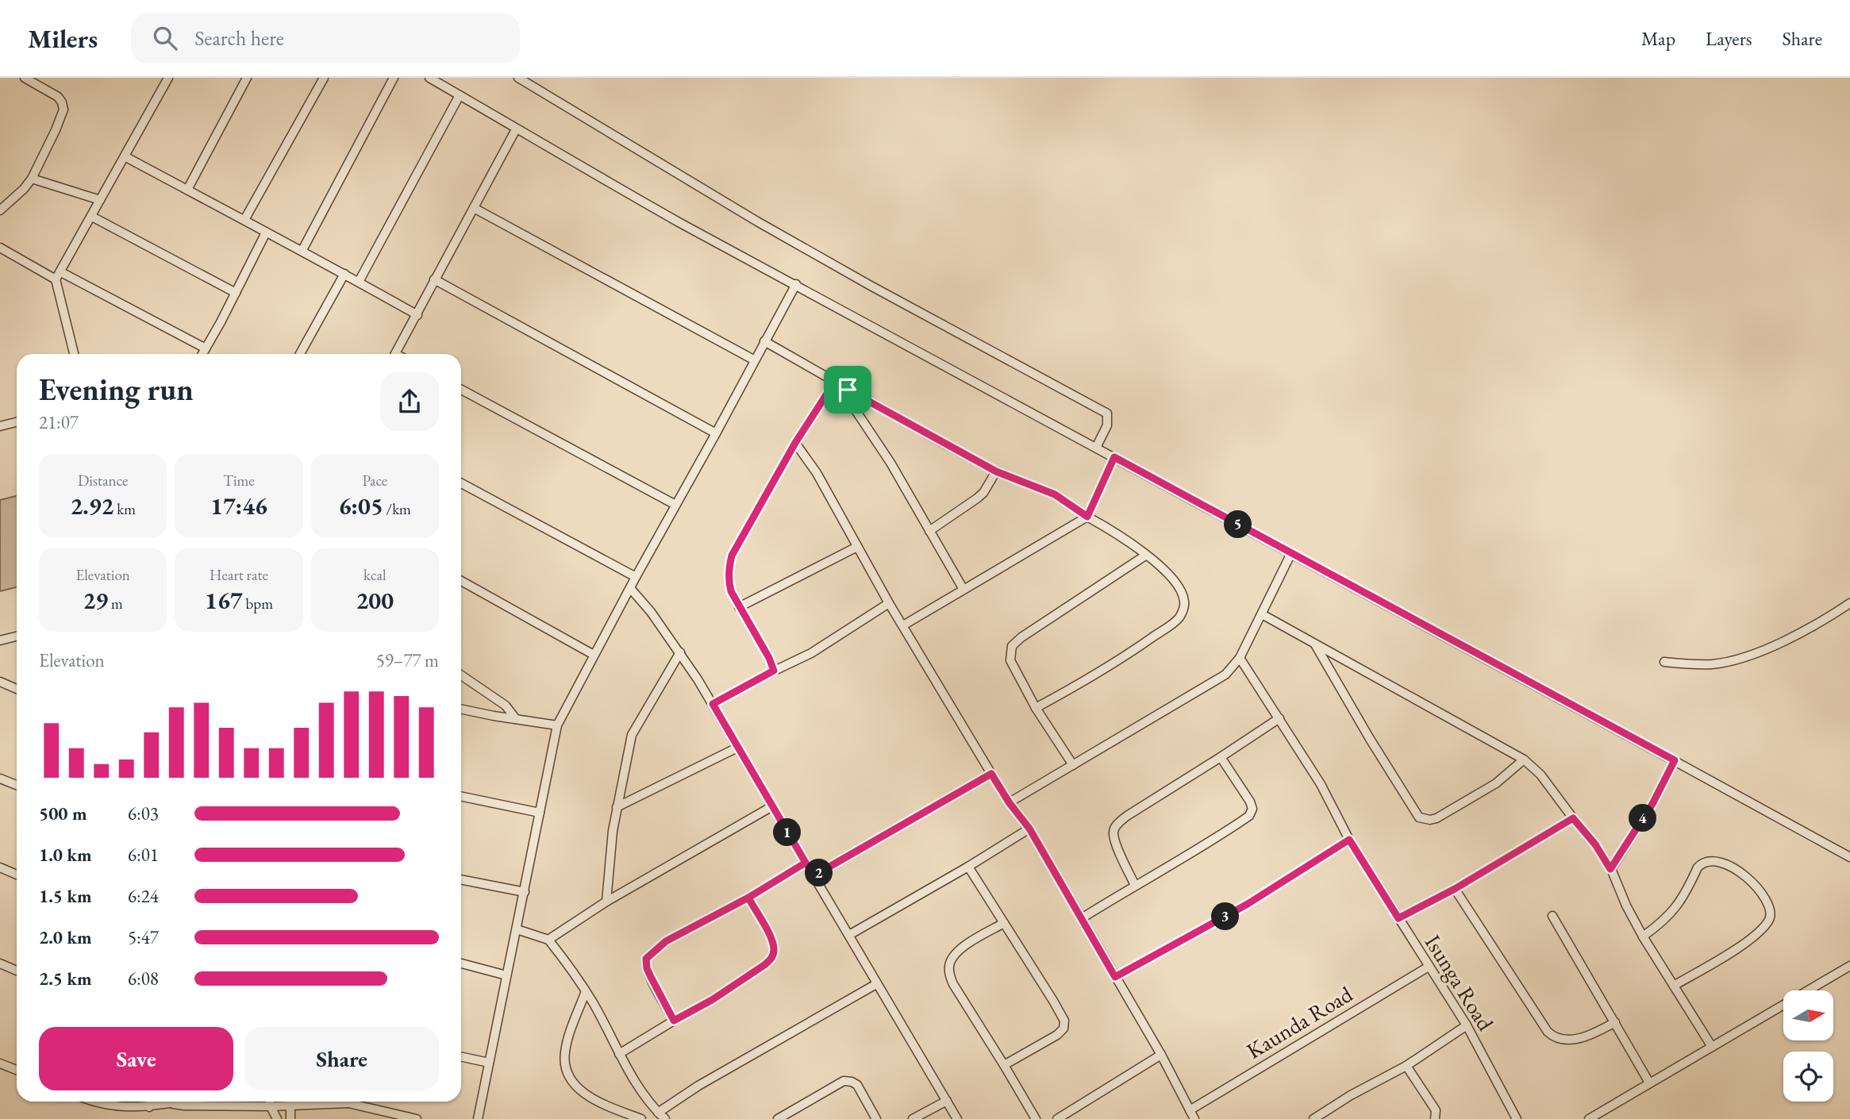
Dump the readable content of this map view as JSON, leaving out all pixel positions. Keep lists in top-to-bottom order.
{
  "streets": {
    "street": ["Isunga Road", "Kaunda Road"]
  },
  "crossings": [
    ["Isunga Road", "Kaunda Road"]
  ],
  "north": "right",
  "page": {
    "header": "Milers",
    "search": "Search here",
    "nav": ["Map", "Layers", "Share"],
    "heading": ["Evening run", "21:07"],
    "stats": [
      ["Distance", "2.92 km"],
      ["Time", "17:46"],
      ["Pace", "6:05 /km"],
      ["Elevation", "29 m"],
      ["Heart rate", "167 bpm"],
      ["kcal", "200"]
    ],
    "pins": [
      "5",
      "4",
      "1",
      "2",
      "3"
    ],
    "chart": ["Elevation", "59–77 m"],
    "list": [
      {
        "name": "500 m",
        "note": "6:03"
      },
      {
        "name": "1.0 km",
        "note": "6:01"
      },
      {
        "name": "1.5 km",
        "note": "6:24"
      },
      {
        "name": "2.0 km",
        "note": "5:47"
      },
      {
        "name": "2.5 km",
        "note": "6:08"
      }
    ],
    "buttons": ["Save", "Share"]
  }
}
